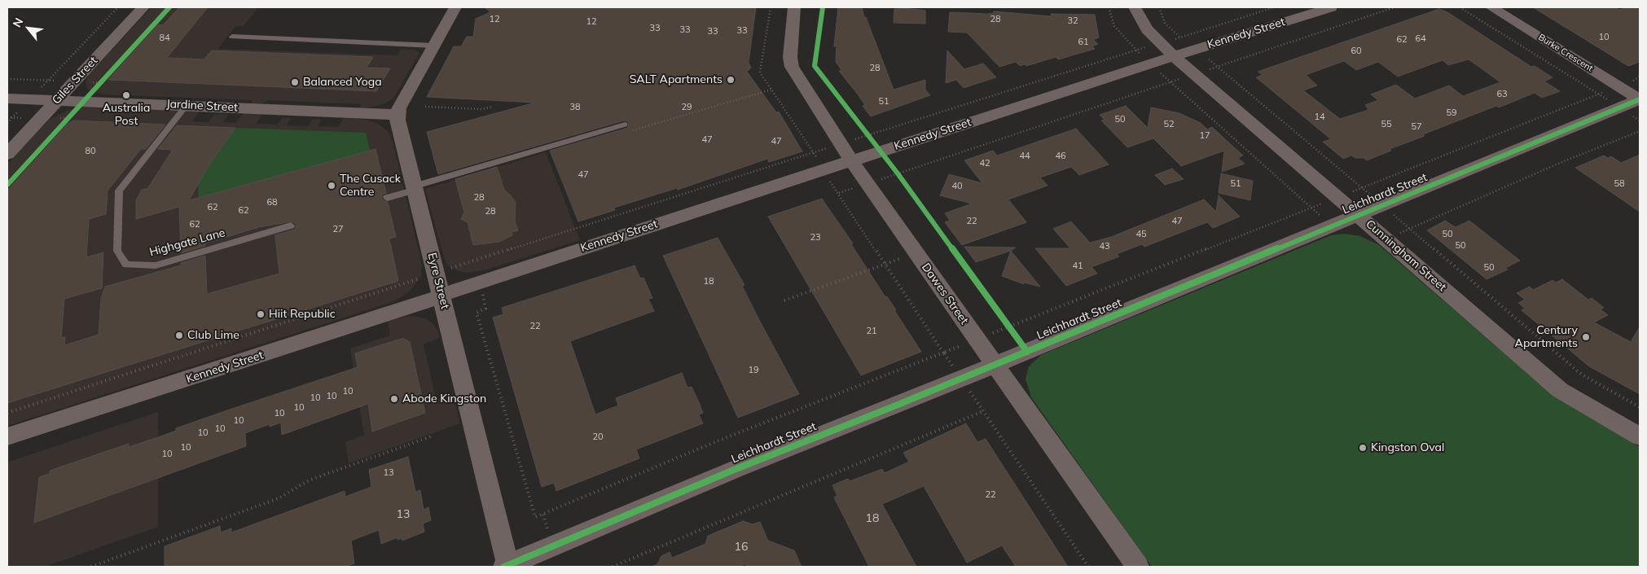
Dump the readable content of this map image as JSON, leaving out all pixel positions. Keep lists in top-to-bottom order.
{
  "streets": {
    "street": [
      "Kennedy Street",
      "Burke Crescent",
      "Giles Street",
      "Jardine Street",
      "Leichhardt Street",
      "Cunningham Street",
      "Eyre Street",
      "Dawes Street"
    ],
    "lane": ["Highgate Lane"]
  },
  "crossings": [
    ["Kennedy Street", "Cunningham Street"],
    ["Kennedy Street", "Eyre Street"],
    ["Kennedy Street", "Dawes Street"],
    ["Burke Crescent", "Leichhardt Street"],
    ["Giles Street", "Jardine Street"],
    ["Jardine Street", "Highgate Lane"],
    ["Jardine Street", "Eyre Street"],
    ["Leichhardt Street", "Cunningham Street"],
    ["Leichhardt Street", "Eyre Street"],
    ["Leichhardt Street", "Dawes Street"]
  ],
  "places": [
    "SALT Apartments",
    "Balanced Yoga",
    "Australia Post",
    "The Cusack Centre",
    "Hiit Republic",
    "Club Lime",
    "Century Apartments",
    "Abode Kingston",
    "Kingston Oval"
  ],
  "house_numbers": [
    "12",
    "28",
    "32",
    "12",
    "33",
    "33",
    "33",
    "33",
    "10",
    "84",
    "64",
    "62",
    "61",
    "60",
    "28",
    "63",
    "51",
    "38",
    "29",
    "59",
    "14",
    "50",
    "52",
    "55",
    "57",
    "17",
    "47",
    "47",
    "80",
    "44",
    "46",
    "42",
    "47",
    "51",
    "58",
    "40",
    "28",
    "68",
    "62",
    "62",
    "28",
    "22",
    "47",
    "62",
    "27",
    "45",
    "50",
    "23",
    "50",
    "43",
    "41",
    "50",
    "18",
    "22",
    "21",
    "19",
    "10",
    "10",
    "10",
    "10",
    "10",
    "10",
    "10",
    "10",
    "20",
    "10",
    "10",
    "13",
    "22",
    "13",
    "18",
    "16"
  ],
  "north": "top left"
}
